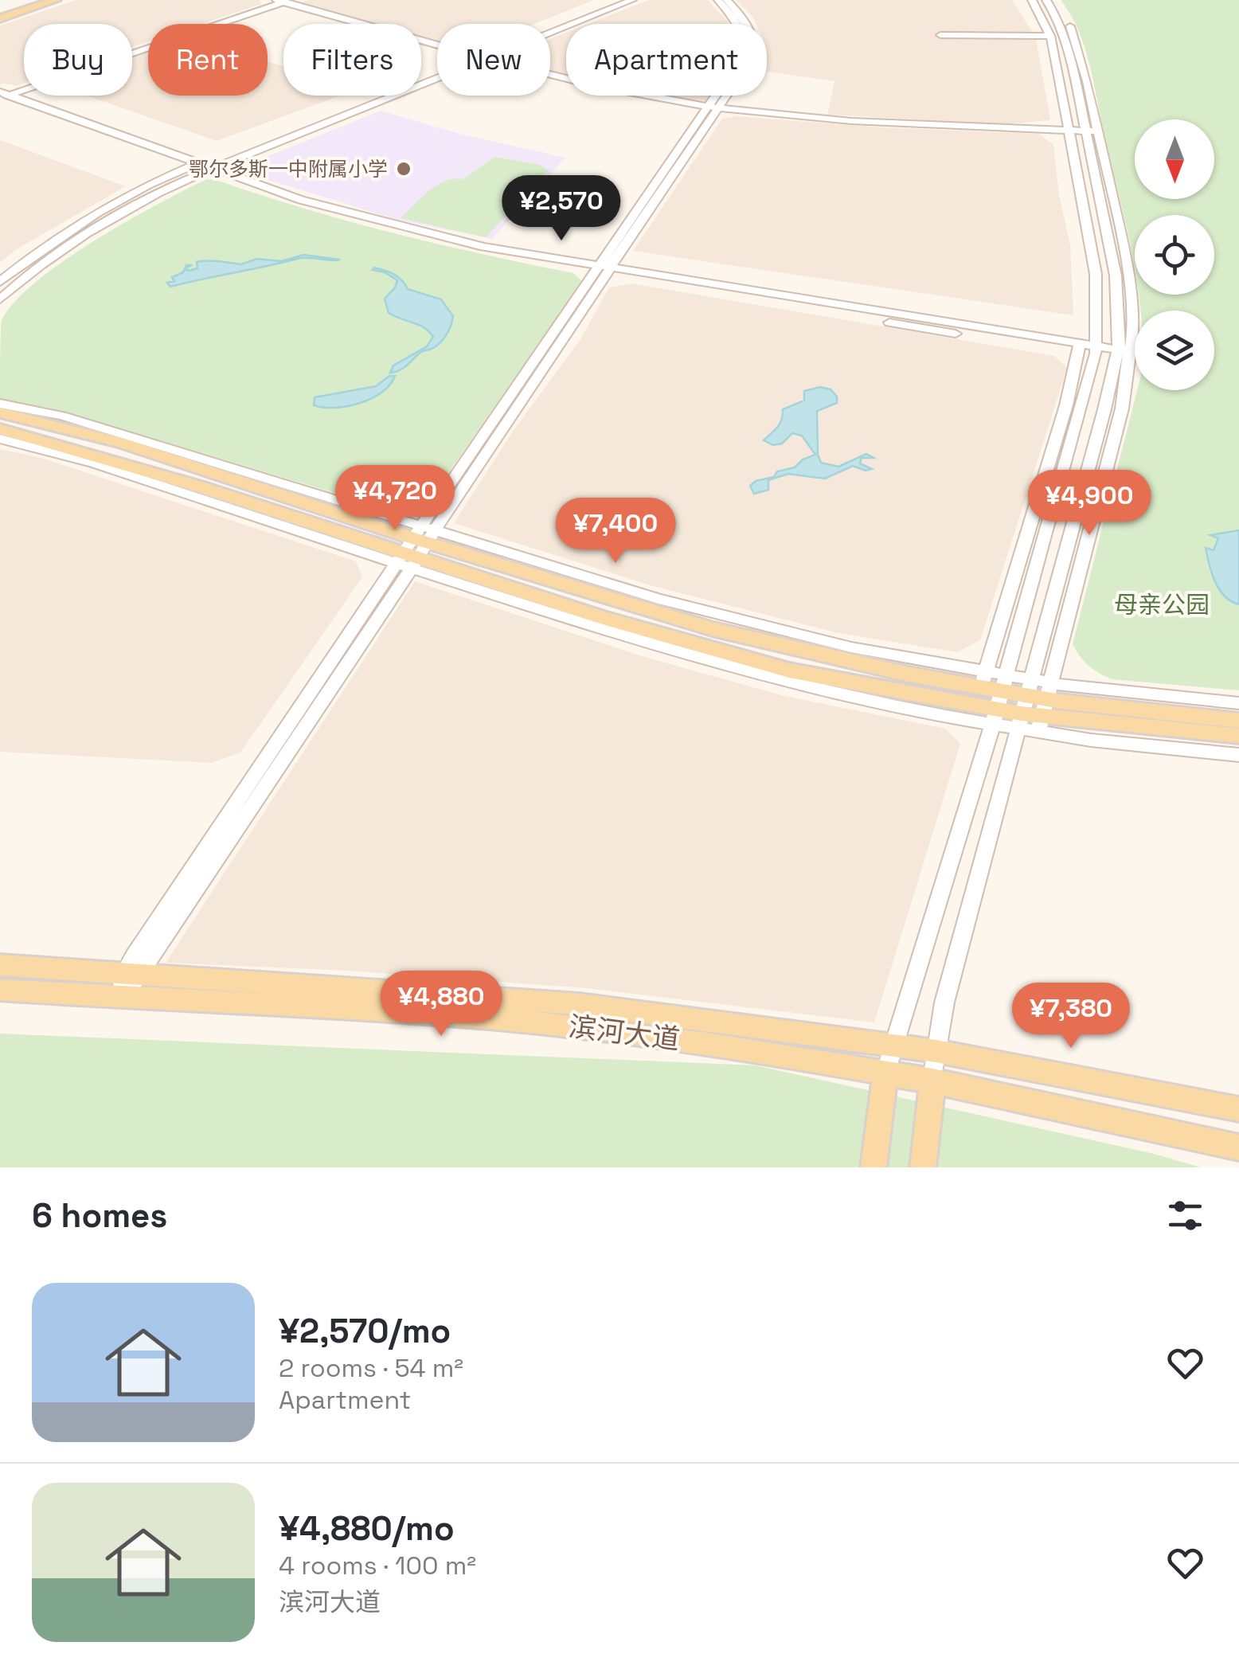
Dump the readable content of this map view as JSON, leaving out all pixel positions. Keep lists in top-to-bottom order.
{
  "streets": {
    "main road": ["滨河大道"]
  },
  "parks": ["母亲公园"],
  "places": ["鄂尔多斯一中附属小学"],
  "north": "bottom",
  "page": {
    "chip": [
      "Buy",
      "Rent",
      "Filters",
      "New",
      "Apartment"
    ],
    "price": [
      "¥2,570",
      "¥4,720",
      "¥4,900",
      "¥7,400",
      "¥4,880",
      "¥7,380"
    ],
    "heading": "6 homes",
    "list": [
      {
        "name": "¥2,570/mo",
        "note": "2 rooms · 54 m² · Apartment"
      },
      {
        "name": "¥4,880/mo",
        "note": "4 rooms · 100 m² · 滨河大道"
      }
    ]
  }
}
